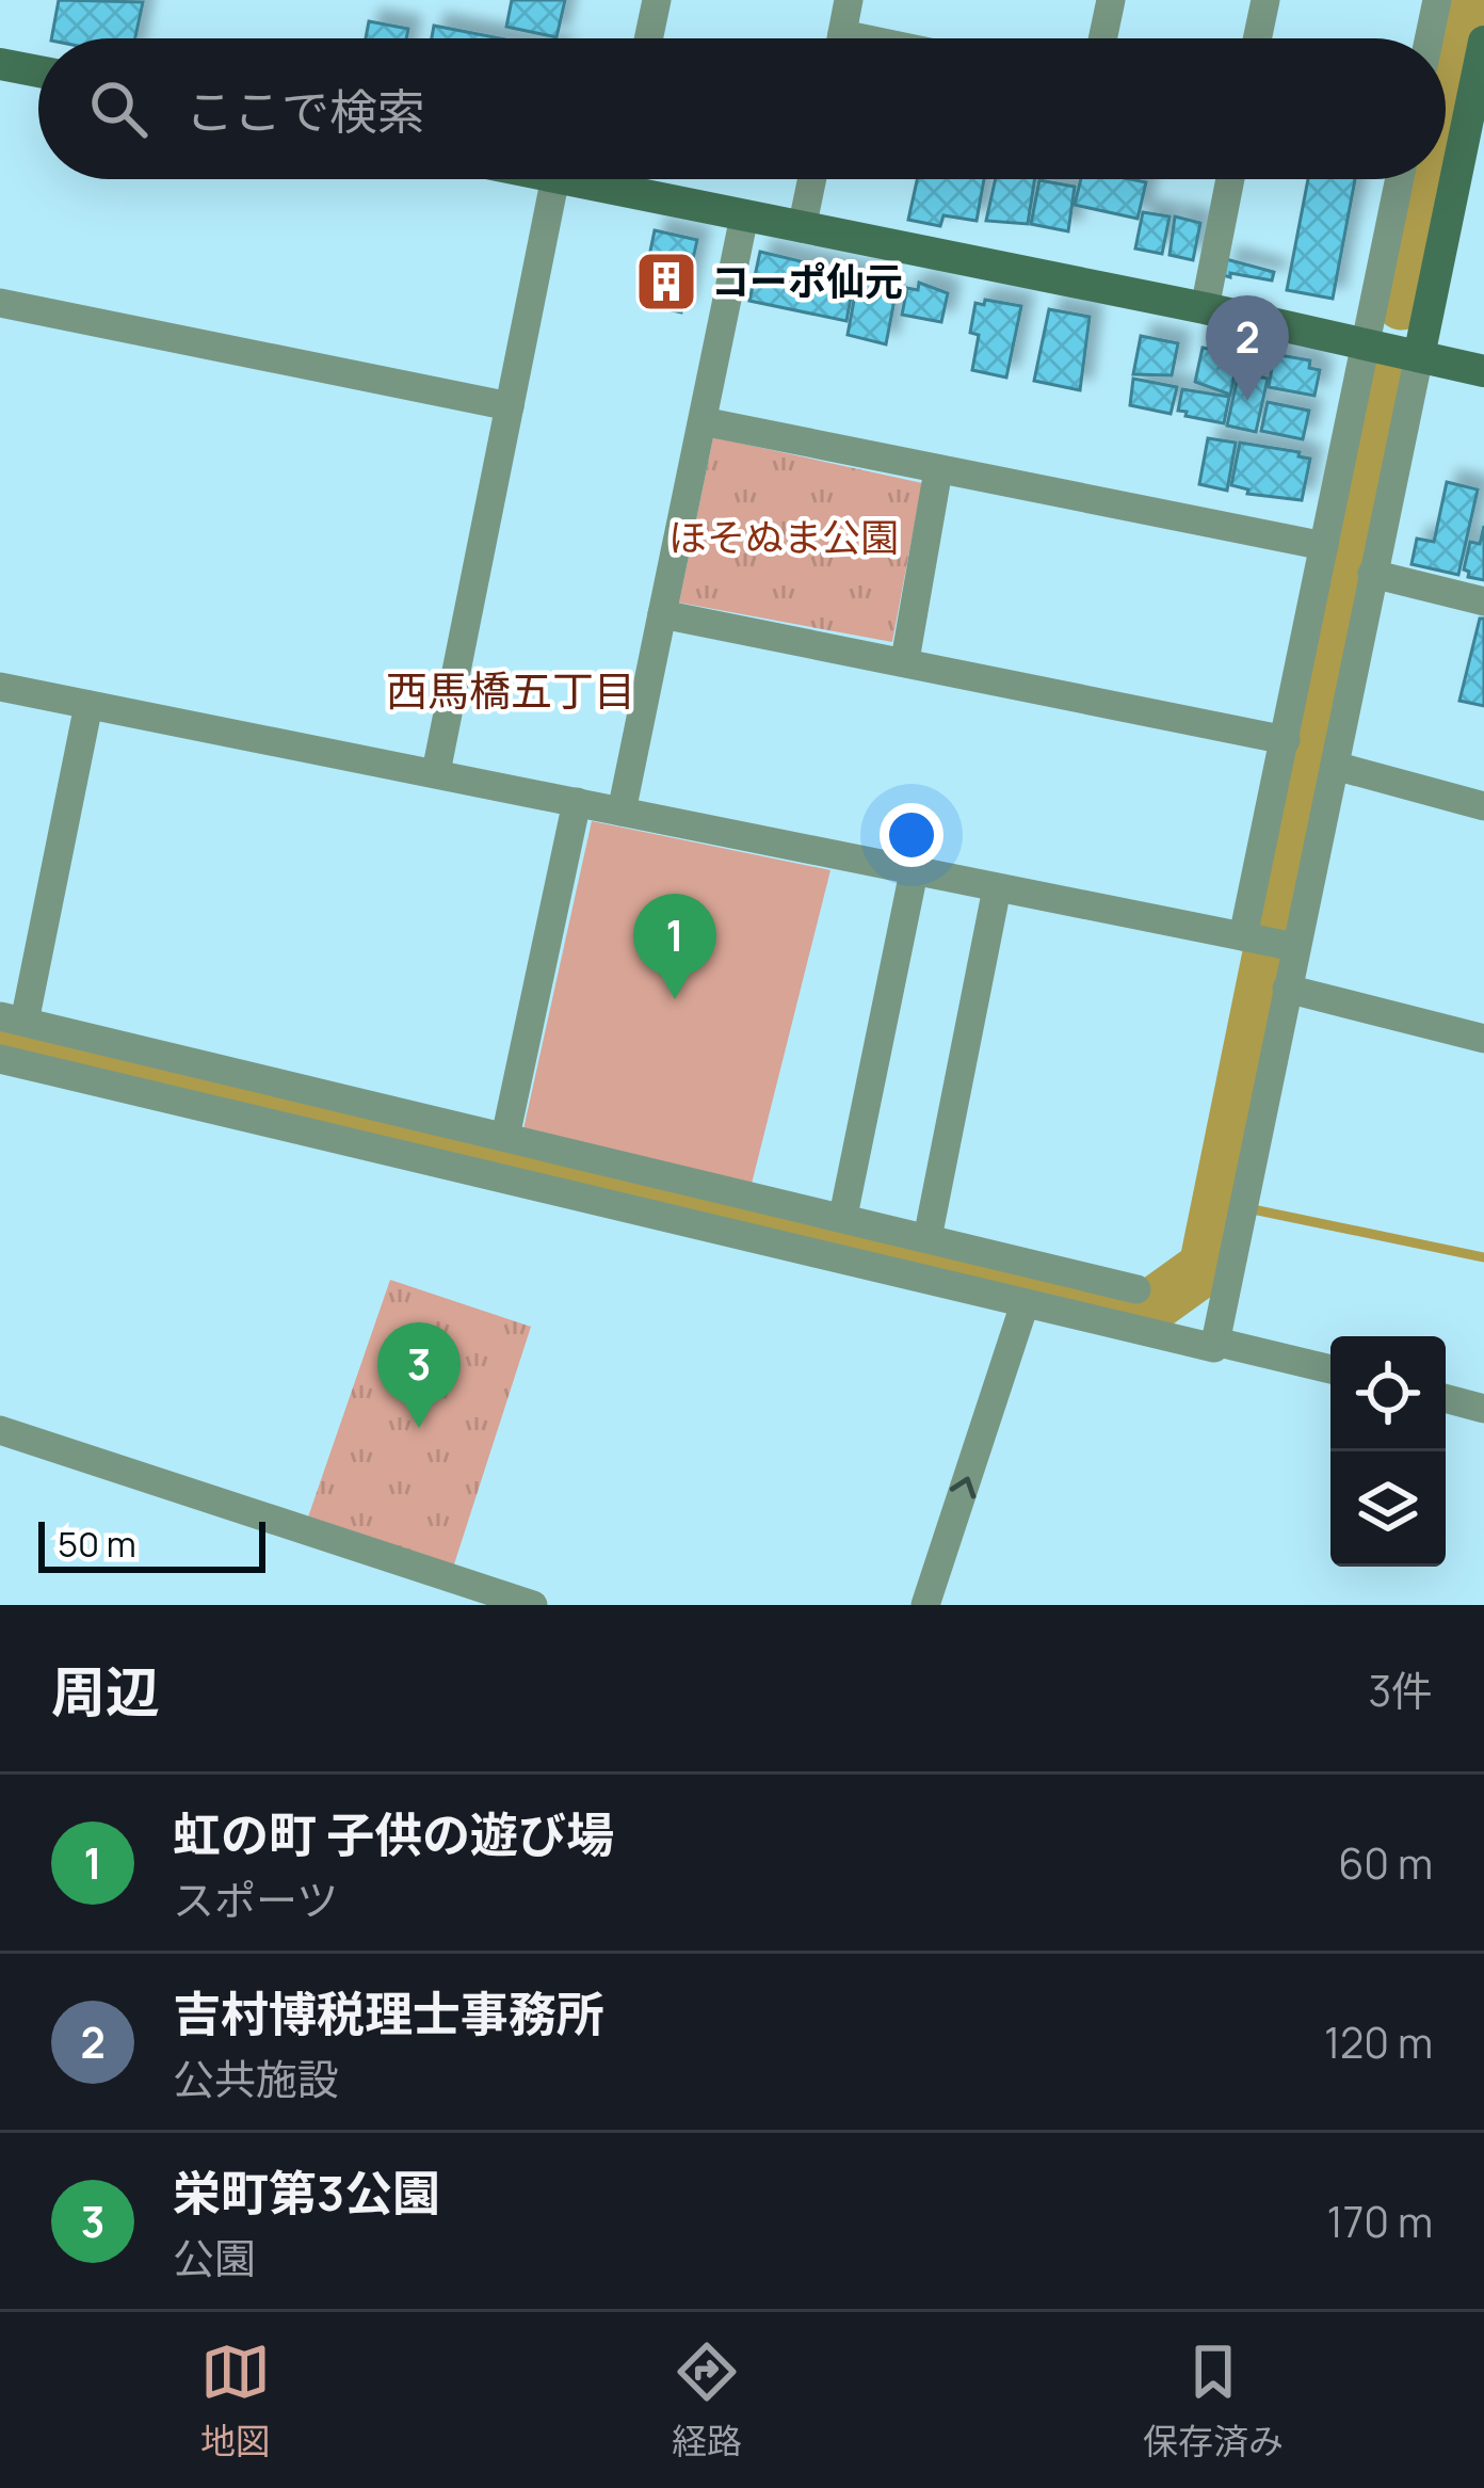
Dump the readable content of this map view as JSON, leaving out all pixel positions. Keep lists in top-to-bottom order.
{
  "districts": ["西馬橋五丁目"],
  "parks": ["ほそぬま公園"],
  "places": {
    "building": ["コーポ仙元"]
  },
  "scale_bar": "50 m",
  "page": {
    "search": "ここで検索",
    "pins": ["2", "1", "3"],
    "scale": "50 m",
    "heading": ["周辺", "3件"],
    "list": [
      {
        "mark": "1",
        "name": "虹の町 子供の遊び場",
        "note": "スポーツ",
        "value": "60 m"
      },
      {
        "mark": "2",
        "name": "吉村博税理士事務所",
        "note": "公共施設",
        "value": "120 m"
      },
      {
        "mark": "3",
        "name": "栄町第3公園",
        "note": "公園",
        "value": "170 m"
      }
    ],
    "nav": ["地図", "経路", "保存済み"]
  }
}
